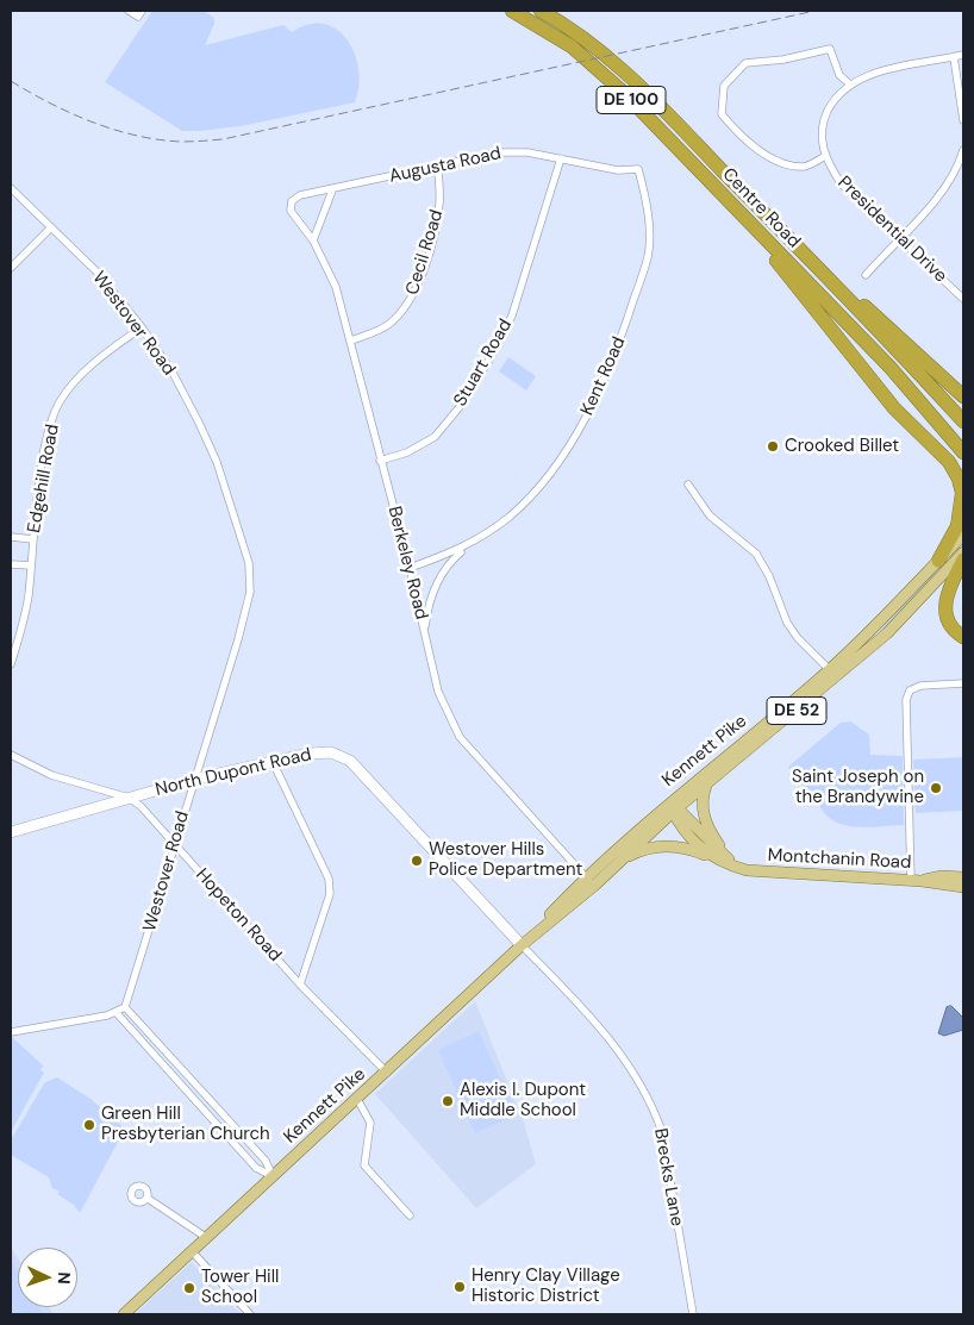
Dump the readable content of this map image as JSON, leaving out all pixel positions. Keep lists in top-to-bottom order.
{
  "streets": {
    "highway": ["DE 100", "Centre Road"],
    "main road": [
      "DE 52",
      "Kennett Pike",
      "North Dupont Road",
      "Montchanin Road"
    ],
    "street": [
      "Augusta Road",
      "Presidential Drive",
      "Cecil Road",
      "Westover Road",
      "Stuart Road",
      "Kent Road",
      "Edgehill Road",
      "Berkeley Road",
      "Hopeton Road",
      "Brecks Lane"
    ]
  },
  "crossings": [
    ["Augusta Road", "Cecil Road"],
    ["Augusta Road", "Stuart Road"],
    ["Augusta Road", "Kent Road"],
    ["Augusta Road", "Berkeley Road"],
    ["Cecil Road", "Berkeley Road"],
    ["Westover Road", "Edgehill Road"],
    ["Westover Road", "North Dupont Road"],
    ["Westover Road", "Hopeton Road"],
    ["Stuart Road", "Berkeley Road"],
    ["Kent Road", "Berkeley Road"],
    ["Berkeley Road", "Kennett Pike"],
    ["Kennett Pike", "North Dupont Road"],
    ["Kennett Pike", "Montchanin Road"],
    ["Kennett Pike", "Hopeton Road"],
    ["Kennett Pike", "Brecks Lane"],
    ["North Dupont Road", "Hopeton Road"],
    ["North Dupont Road", "Brecks Lane"]
  ],
  "places": [
    "Crooked Billet",
    "Saint Joseph on the Brandywine",
    "Westover Hills Police Department",
    "Alexis I. Dupont Middle School",
    "Green Hill Presbyterian Church",
    "Henry Clay Village Historic District",
    "Tower Hill School"
  ],
  "north": "right"
}
